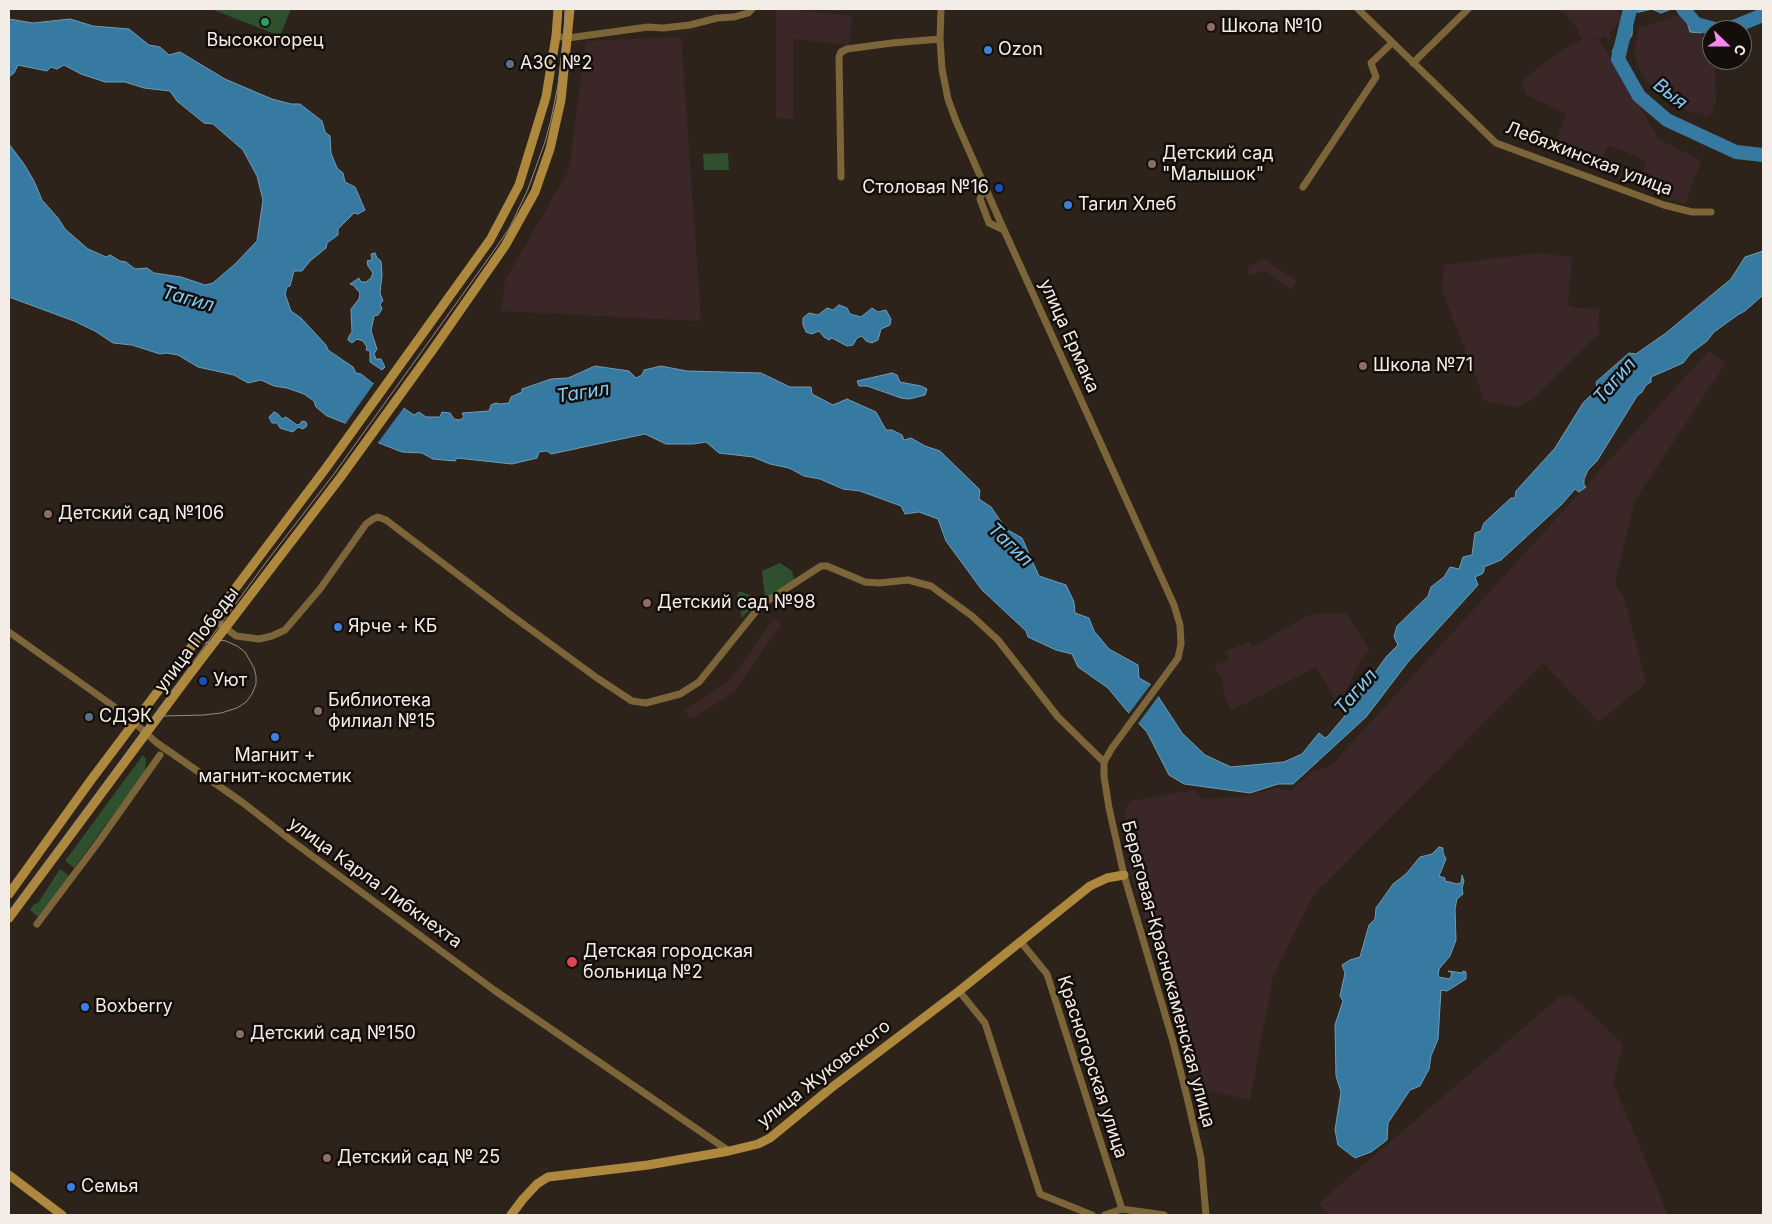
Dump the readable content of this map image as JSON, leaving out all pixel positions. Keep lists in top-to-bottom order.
{
  "streets": {
    "main road": ["улица Победы", "улица Жуковского"],
    "street": [
      "Лебяжинская улица",
      "улица Ермака",
      "улица Карла Либкнехта",
      "Береговая-Краснокаменская улица",
      "Красногорская улица"
    ]
  },
  "crossings": [
    ["улица Ермака", "Береговая-Краснокаменская улица"],
    ["улица Победы", "улица Карла Либкнехта"],
    ["улица Карла Либкнехта", "улица Жуковского"],
    ["Береговая-Краснокаменская улица", "улица Жуковского"],
    ["Красногорская улица", "улица Жуковского"]
  ],
  "water": ["Выя", "Тагил"],
  "places": [
    "Высокогорец",
    "Школа №10",
    "Ozon",
    "АЗС №2",
    "Детский сад \"Малышок\"",
    "Столовая №16",
    "Тагил Хлеб",
    "Школа №71",
    "Детский сад №106",
    "Детский сад №98",
    "Ярче + КБ",
    "Уют",
    "Библиотека филиал №15",
    "СДЭК",
    "Магнит + магнит-косметик",
    "Детская городская больница №2",
    "Boxberry",
    "Детский сад №150",
    "Детский сад № 25",
    "Семья"
  ],
  "north": "right"
}
